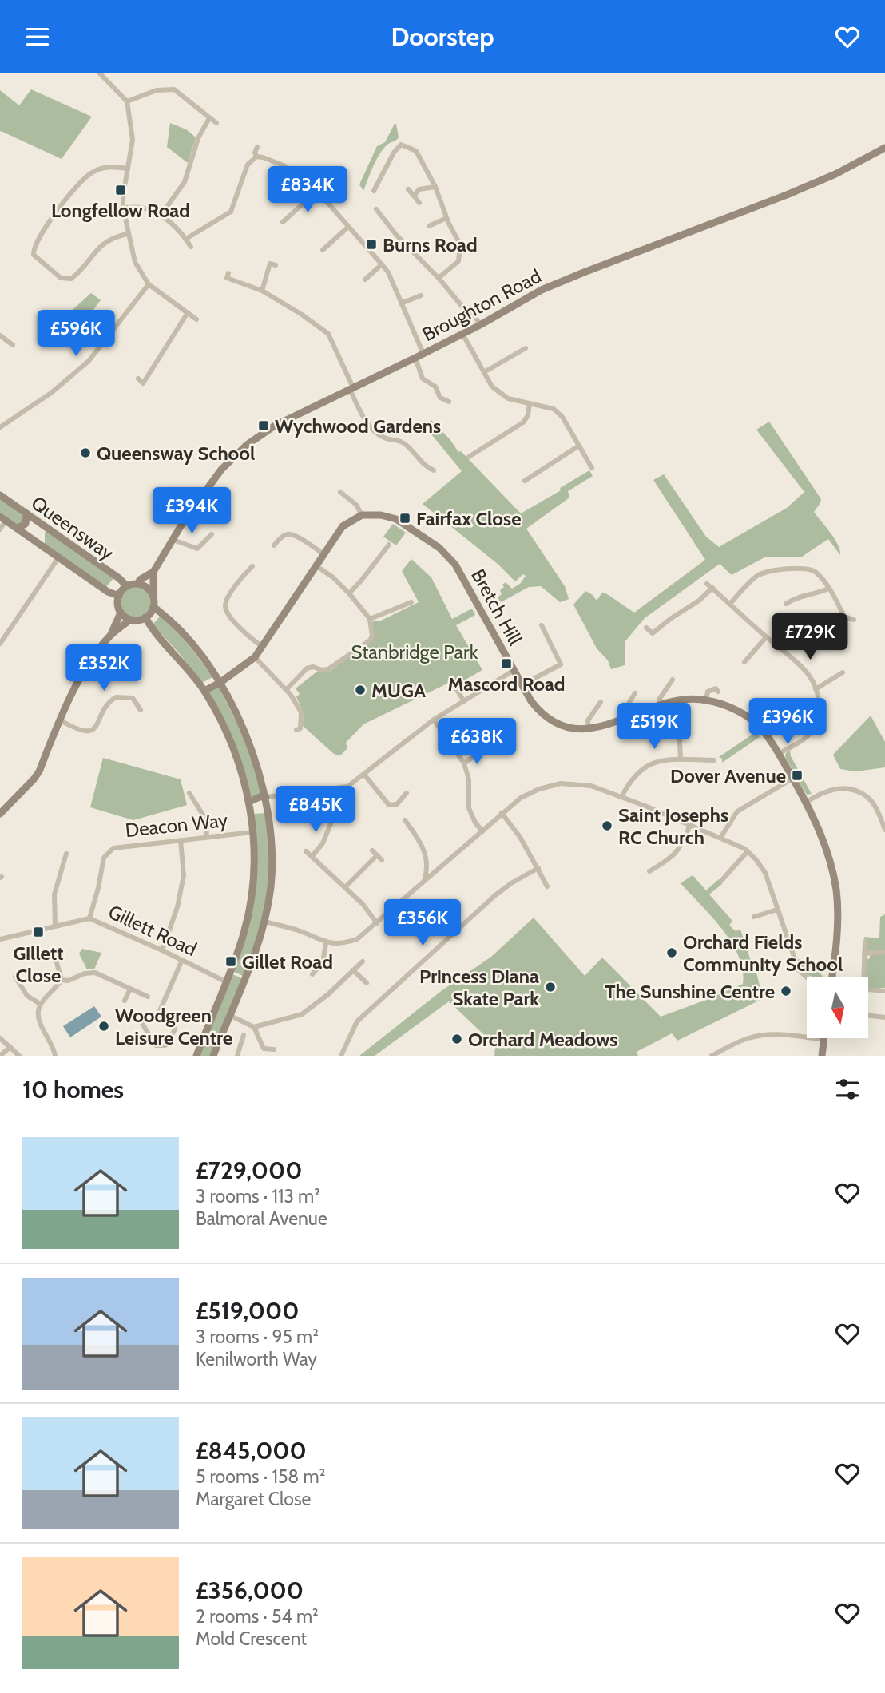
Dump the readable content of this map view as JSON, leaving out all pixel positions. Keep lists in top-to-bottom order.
{
  "streets": {
    "street": [
      "Broughton Road",
      "Queensway",
      "Bretch Hill",
      "Deacon Way",
      "Gillett Road"
    ]
  },
  "crossings": [
    ["Deacon Way", "Gillett Road"]
  ],
  "parks": ["Stanbridge Park"],
  "places": {
    "transit": [
      "Longfellow Road",
      "Burns Road",
      "Wychwood Gardens",
      "Fairfax Close",
      "Mascord Road",
      "Dover Avenue",
      "Gillett Close",
      "Gillet Road"
    ],
    "other": [
      "Queensway School",
      "MUGA",
      "Saint Josephs RC Church",
      "Orchard Fields Community School",
      "Princess Diana Skate Park",
      "The Sunshine Centre",
      "Woodgreen Leisure Centre",
      "Orchard Meadows"
    ]
  },
  "north": "bottom",
  "page": {
    "header": "Doorstep",
    "price": [
      "£834K",
      "£596K",
      "£394K",
      "£729K",
      "£352K",
      "£396K",
      "£519K",
      "£638K",
      "£845K",
      "£356K"
    ],
    "heading": "10 homes",
    "list": [
      {
        "name": "£729,000",
        "note": "3 rooms · 113 m² · Balmoral Avenue"
      },
      {
        "name": "£519,000",
        "note": "3 rooms · 95 m² · Kenilworth Way"
      },
      {
        "name": "£845,000",
        "note": "5 rooms · 158 m² · Margaret Close"
      },
      {
        "name": "£356,000",
        "note": "2 rooms · 54 m² · Mold Crescent"
      }
    ]
  }
}
